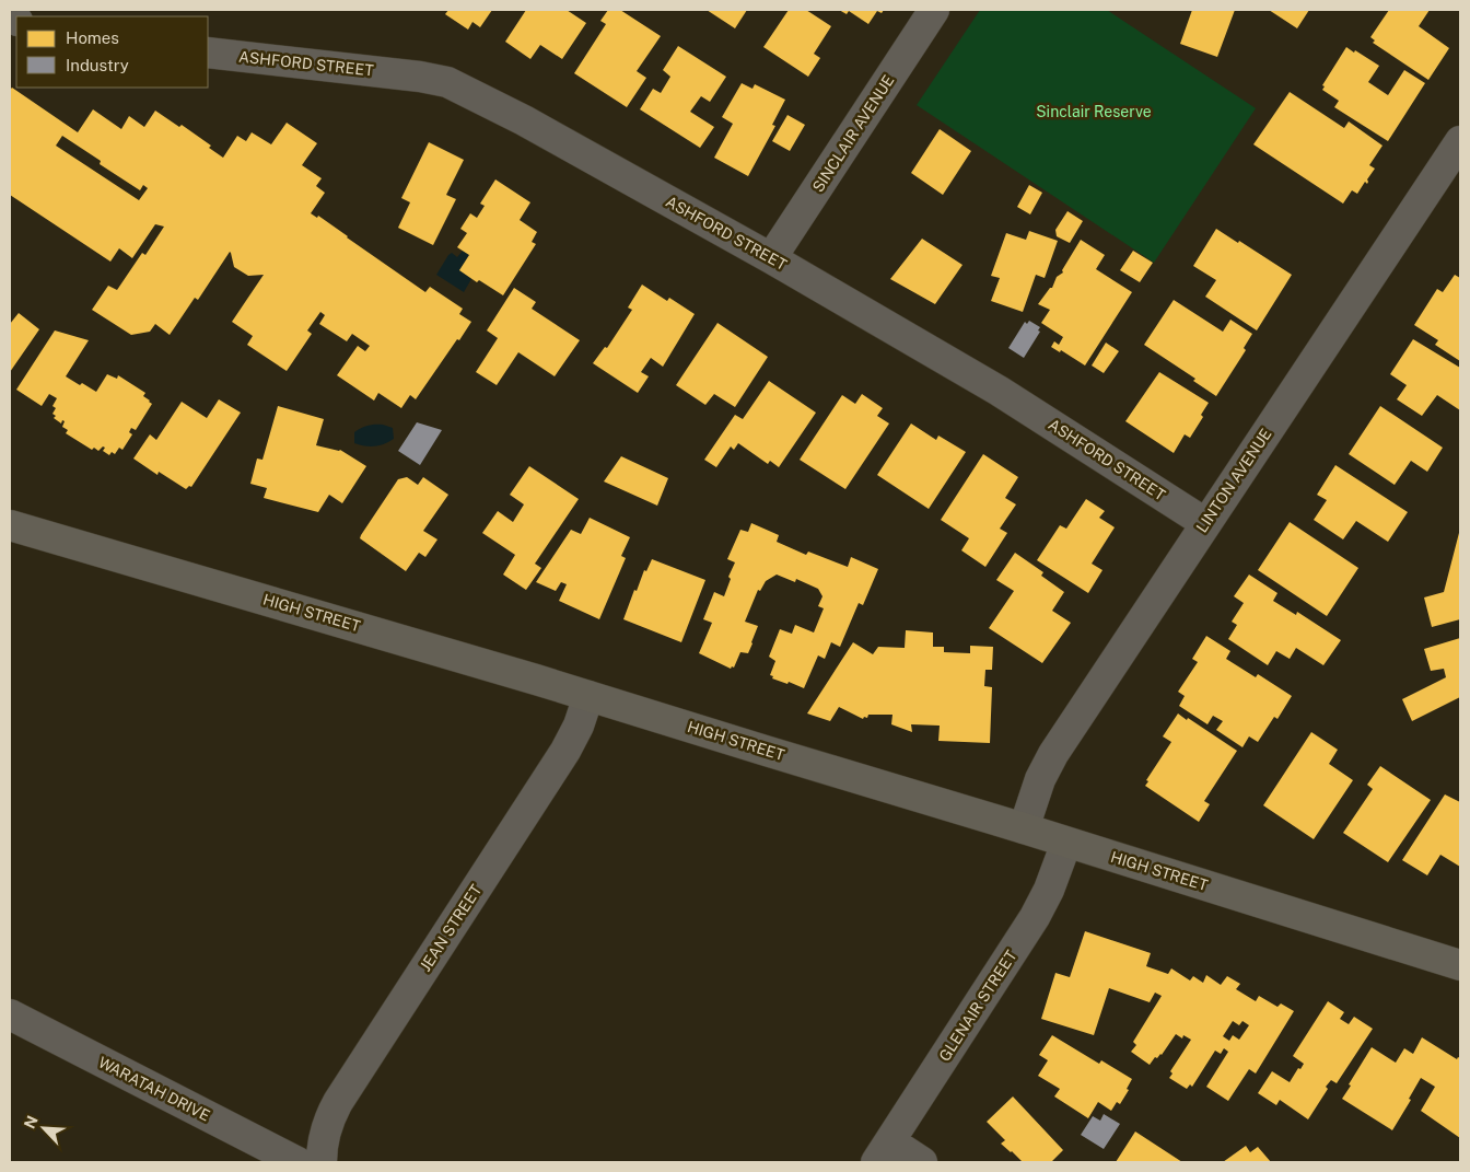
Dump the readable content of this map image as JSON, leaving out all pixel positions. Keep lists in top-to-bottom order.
{
  "streets": {
    "main road": ["HIGH STREET"],
    "street": [
      "ASHFORD STREET",
      "SINCLAIR AVENUE",
      "LINTON AVENUE",
      "JEAN STREET",
      "GLENAIR STREET",
      "WARATAH DRIVE"
    ]
  },
  "crossings": [
    ["ASHFORD STREET", "SINCLAIR AVENUE"],
    ["ASHFORD STREET", "LINTON AVENUE"],
    ["LINTON AVENUE", "HIGH STREET"],
    ["HIGH STREET", "JEAN STREET"],
    ["HIGH STREET", "GLENAIR STREET"]
  ],
  "parks": ["Sinclair Reserve"],
  "legend": ["Homes", "Industry"],
  "north": "top left"
}
